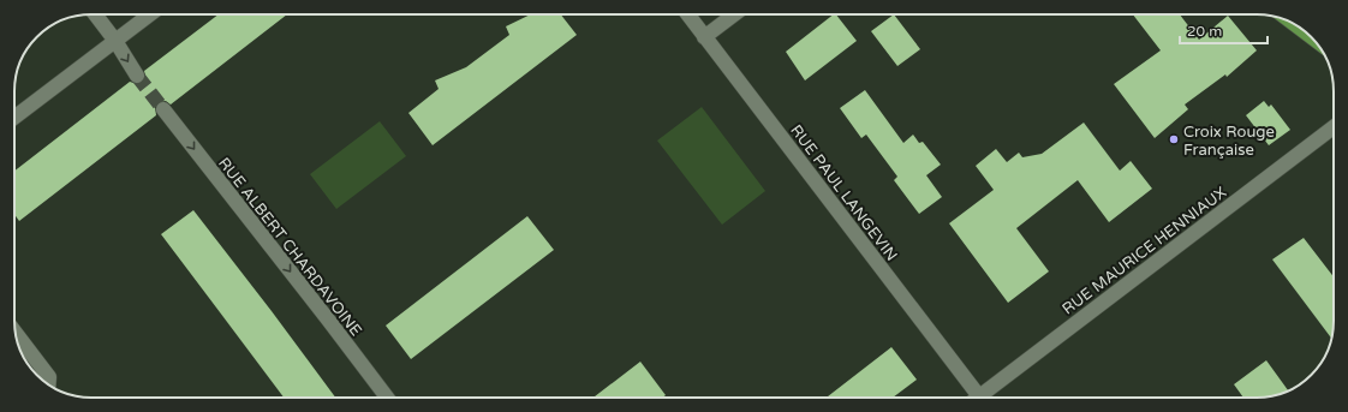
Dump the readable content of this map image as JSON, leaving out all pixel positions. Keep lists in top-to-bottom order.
{
  "streets": {
    "street": ["RUE PAUL LANGEVIN", "RUE ALBERT CHARDAVOINE", "RUE MAURICE HENNIAUX"]
  },
  "one_way": ["RUE ALBERT CHARDAVOINE"],
  "places": ["Croix Rouge Française"],
  "scale_bar": "20 m"
}
